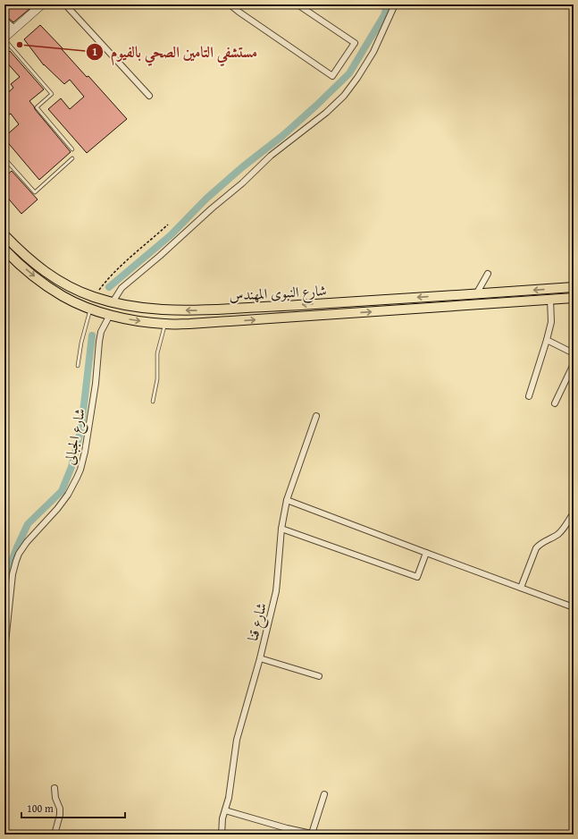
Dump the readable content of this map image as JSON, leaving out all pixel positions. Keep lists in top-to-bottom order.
{
  "streets": {
    "main road": ["شارع النبوى المهندس"],
    "street": ["شارع الجبالى", "شارع قنا"]
  },
  "crossings": [
    ["شارع النبوى المهندس", "شارع الجبالى"]
  ],
  "places": ["مستشفي التامين الصحي بالفيوم"],
  "scale_bar": "100 m"
}
